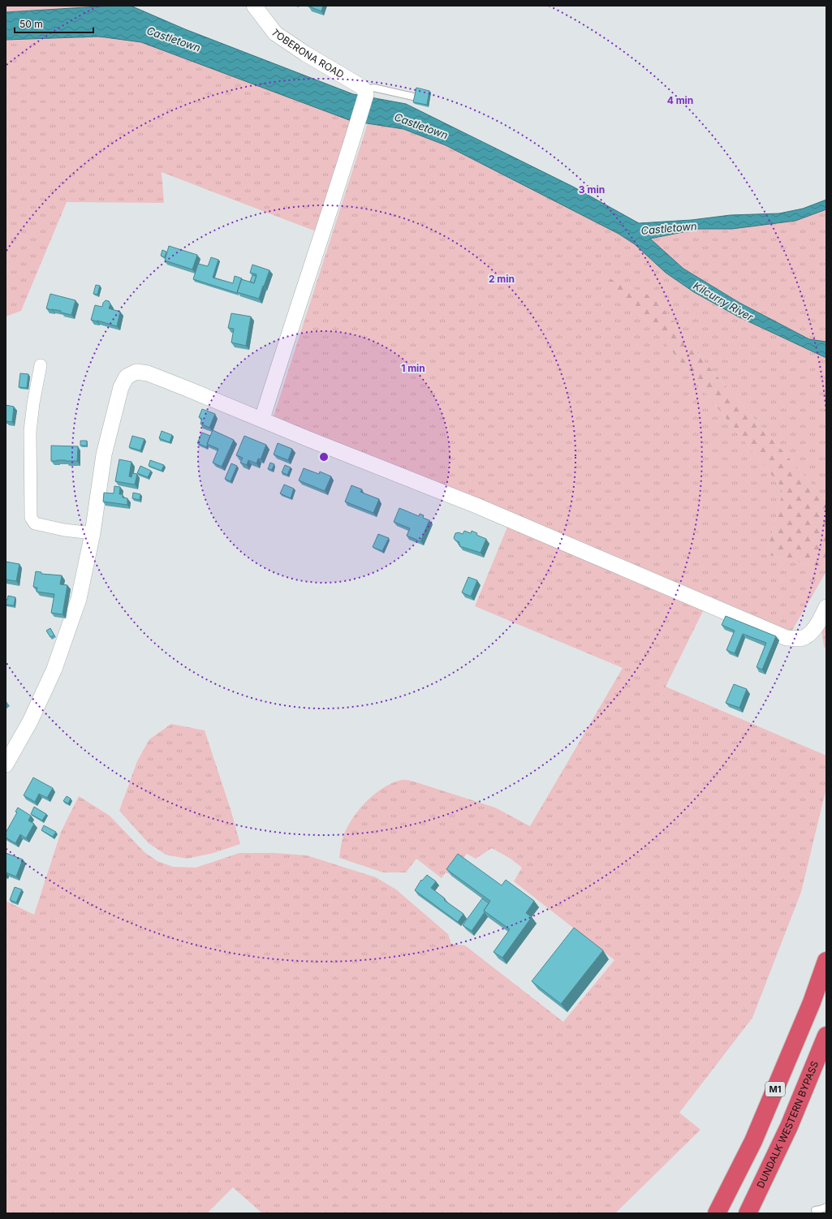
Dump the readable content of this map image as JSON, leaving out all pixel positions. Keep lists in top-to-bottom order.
{
  "streets": {
    "highway": ["M1", "DUNDALK WESTERN BYPASS"],
    "street": ["TOBERONA ROAD"]
  },
  "water": ["Castletown", "Kilcurry River"],
  "scale_bar": "50 m",
  "rings": [
    "4 min",
    "3 min",
    "2 min",
    "1 min"
  ]
}
